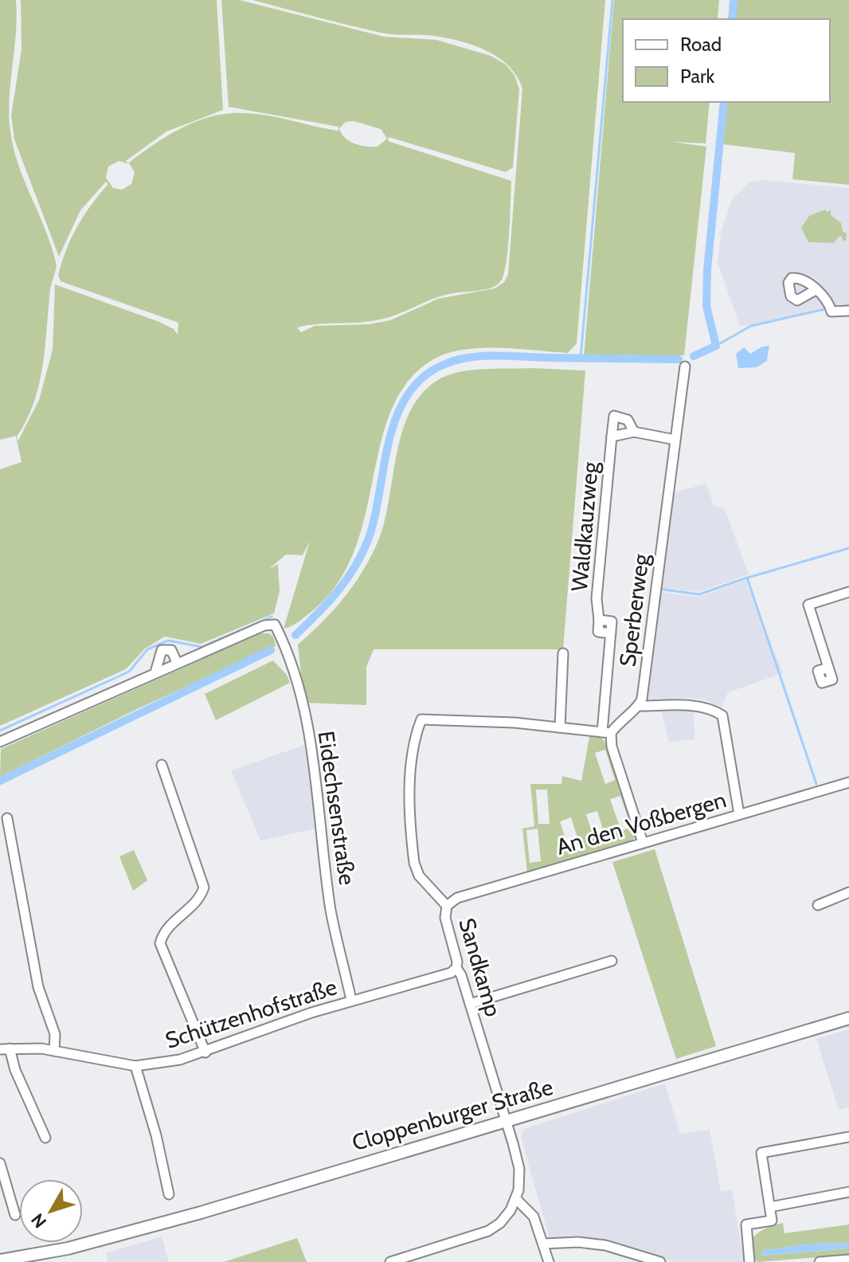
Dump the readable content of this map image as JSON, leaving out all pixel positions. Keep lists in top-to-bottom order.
{
  "streets": {
    "main road": ["Cloppenburger Straße"],
    "street": [
      "Waldkauzweg",
      "Sperberweg",
      "Eidechsenstraße",
      "An den Voßbergen",
      "Sandkamp",
      "Schützenhofstraße"
    ]
  },
  "crossings": [
    ["Waldkauzweg", "Sperberweg"],
    ["Eidechsenstraße", "Schützenhofstraße"],
    ["An den Voßbergen", "Sandkamp"],
    ["Sandkamp", "Schützenhofstraße"],
    ["Sandkamp", "Cloppenburger Straße"]
  ],
  "legend": ["Road", "Park"],
  "north": "bottom left"
}
